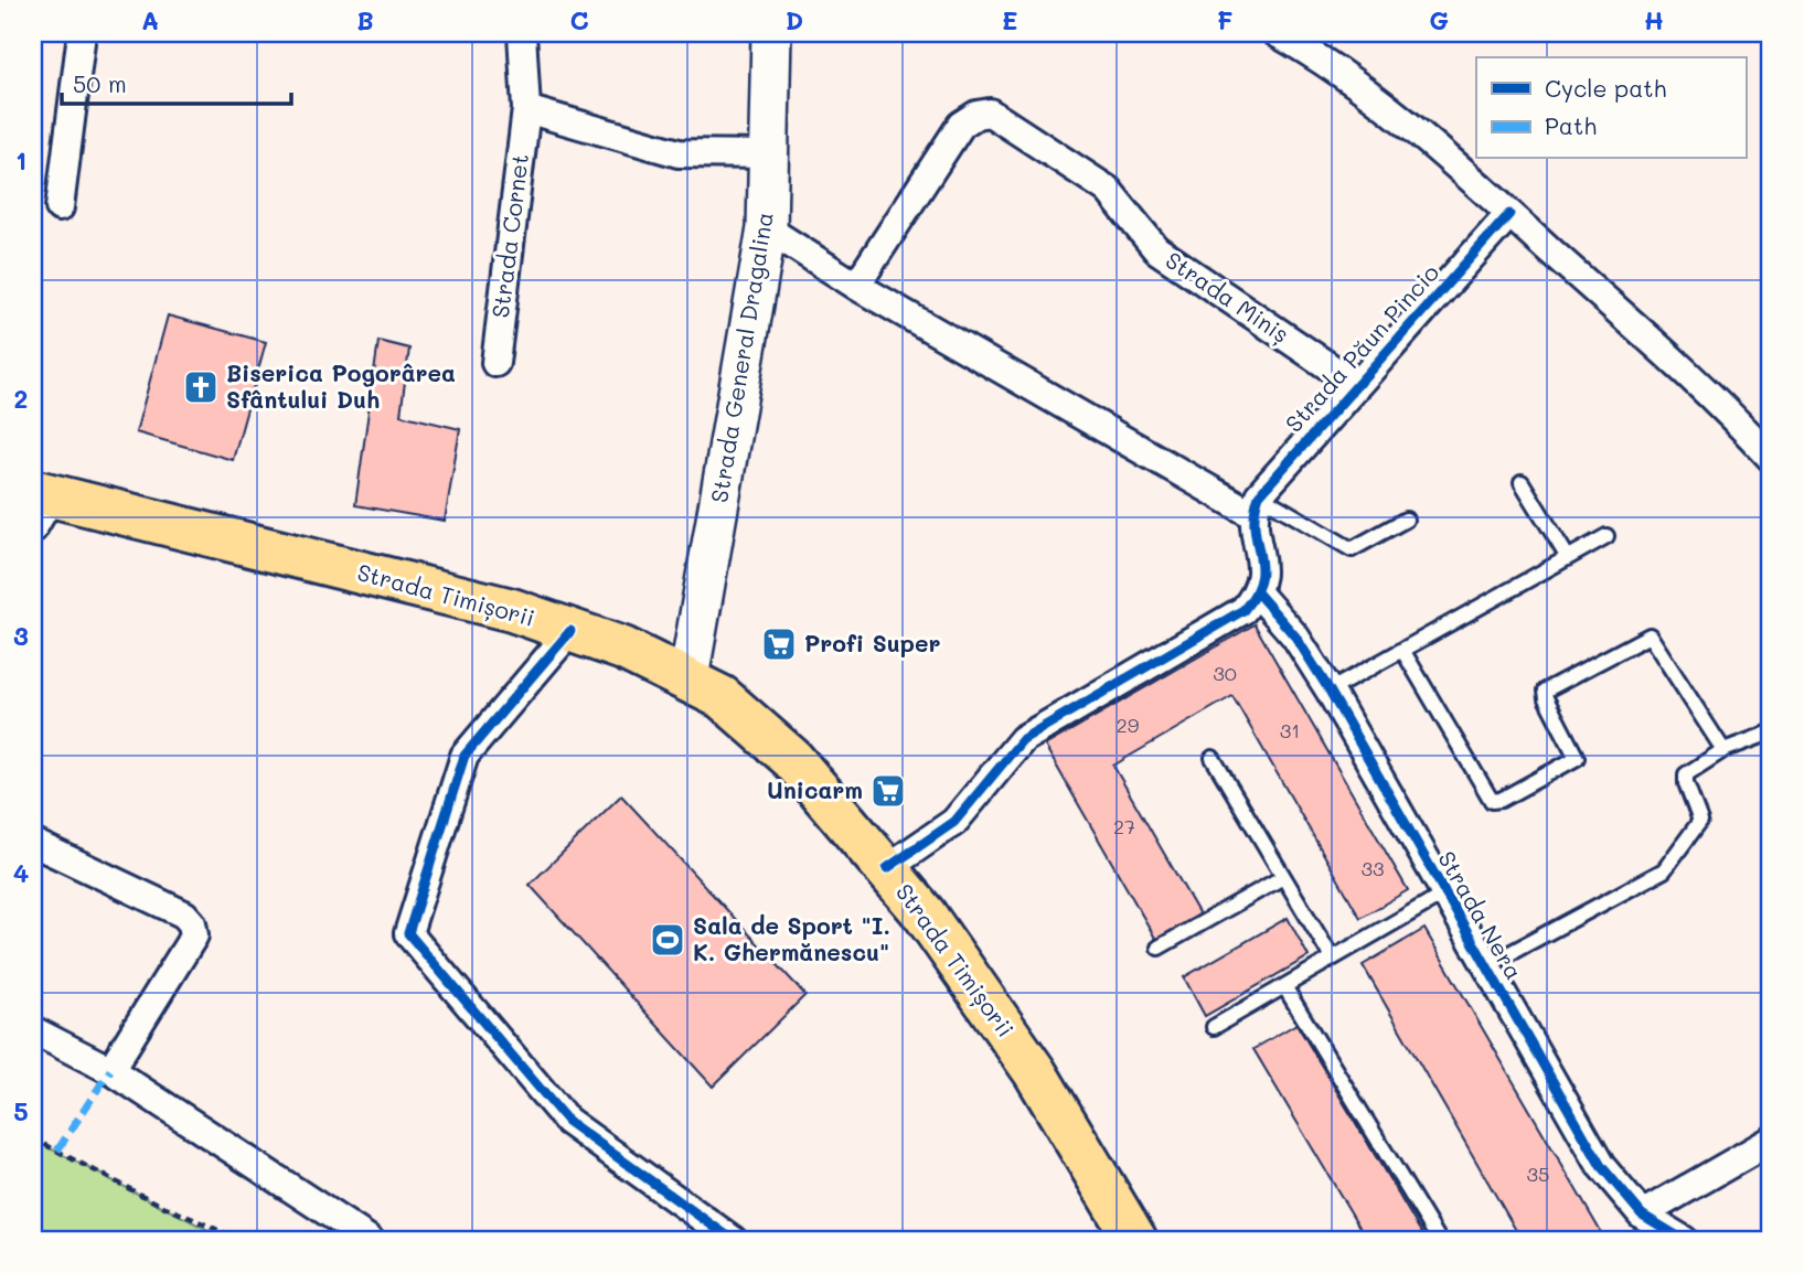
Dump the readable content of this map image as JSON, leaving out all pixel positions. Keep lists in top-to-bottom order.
{
  "streets": {
    "main road": ["Strada General Dragalina", "Strada Timișorii"],
    "street": [
      "Strada Cornet",
      "Strada Miniș",
      "Strada Păun Pincio",
      "Strada Nera"
    ]
  },
  "crossings": [
    ["Strada Miniș", "Strada Păun Pincio"],
    ["Strada General Dragalina", "Strada Timișorii"]
  ],
  "places": {
    "church": ["Biserica Pogorârea Sfântului Duh"],
    "supermarket": ["Profi Super", "Unicarm"],
    "sports": ["Sala de Sport \"I. K. Ghermănescu\""]
  },
  "house_numbers": [
    "30",
    "29",
    "31",
    "27",
    "33",
    "35"
  ],
  "legend": ["Cycle path", "Path"],
  "scale_bar": "50 m",
  "grid": {
    "columns": [
      "A",
      "B",
      "C",
      "D",
      "E",
      "F",
      "G",
      "H"
    ],
    "rows": [
      "1",
      "2",
      "3",
      "4",
      "5"
    ]
  }
}
